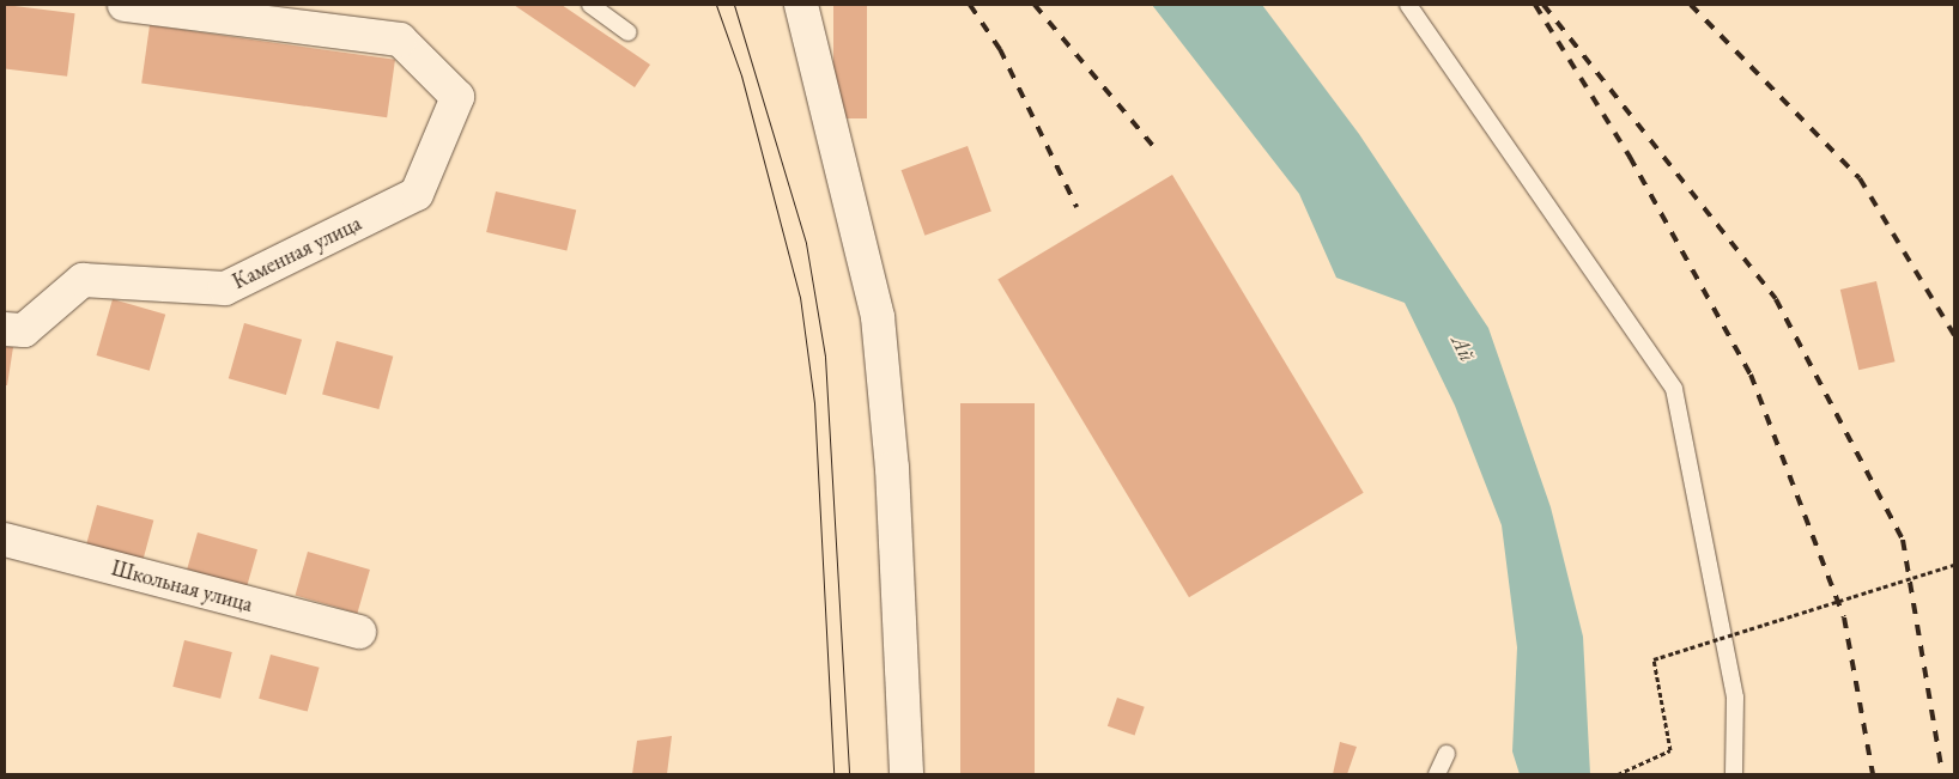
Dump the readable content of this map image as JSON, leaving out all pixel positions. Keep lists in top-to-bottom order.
{
  "streets": {
    "street": ["Каменная улица", "Школьная улица"]
  },
  "water": ["Ай"]
}
